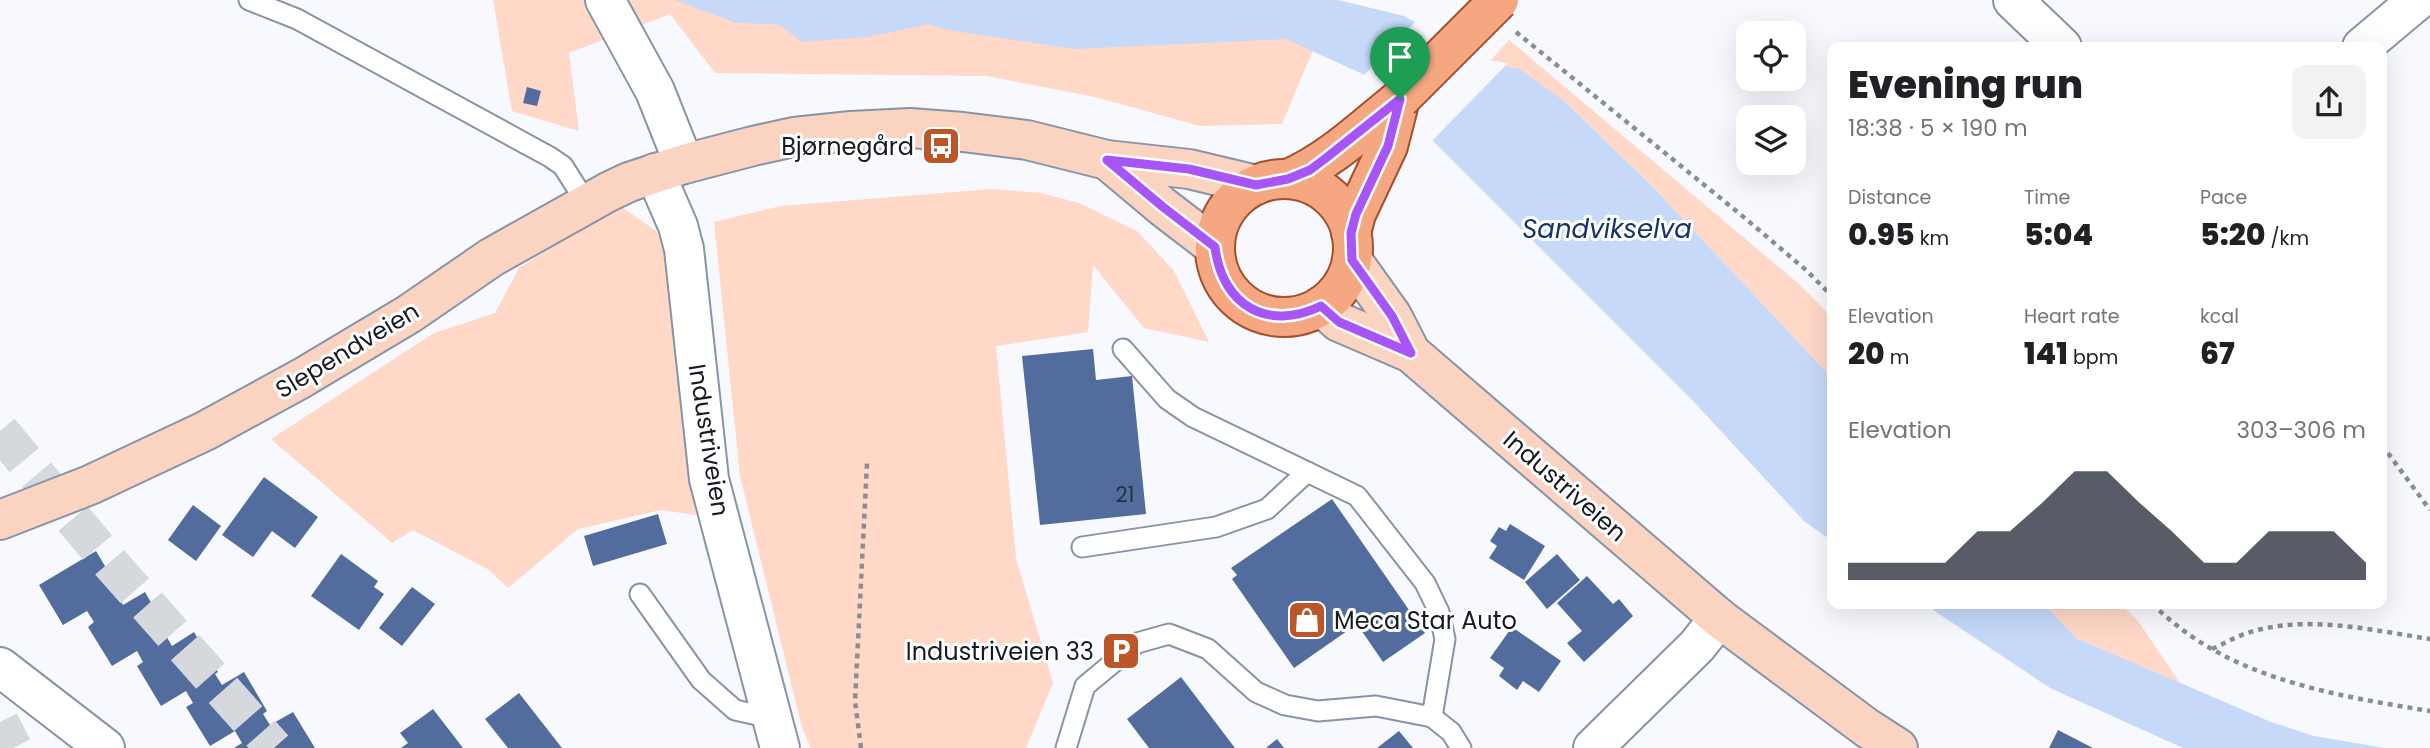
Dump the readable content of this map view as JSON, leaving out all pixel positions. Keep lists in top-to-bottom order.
{
  "streets": {
    "main road": ["Slependveien", "Industriveien"]
  },
  "crossings": [
    ["Slependveien", "Industriveien"]
  ],
  "water": ["Sandvikselva"],
  "places": {
    "bus stop": ["Bjørnegård"],
    "shop": ["Meca Star Auto"],
    "parking": ["Industriveien 33"]
  },
  "house_numbers": ["21"],
  "page": {
    "heading": ["Evening run", "18:38 · 5 × 190 m"],
    "stats": [
      ["Distance", "0.95 km"],
      ["Time", "5:04"],
      ["Pace", "5:20 /km"],
      ["Elevation", "20 m"],
      ["Heart rate", "141 bpm"],
      ["kcal", "67"]
    ],
    "chart": ["Elevation", "303–306 m"]
  }
}
